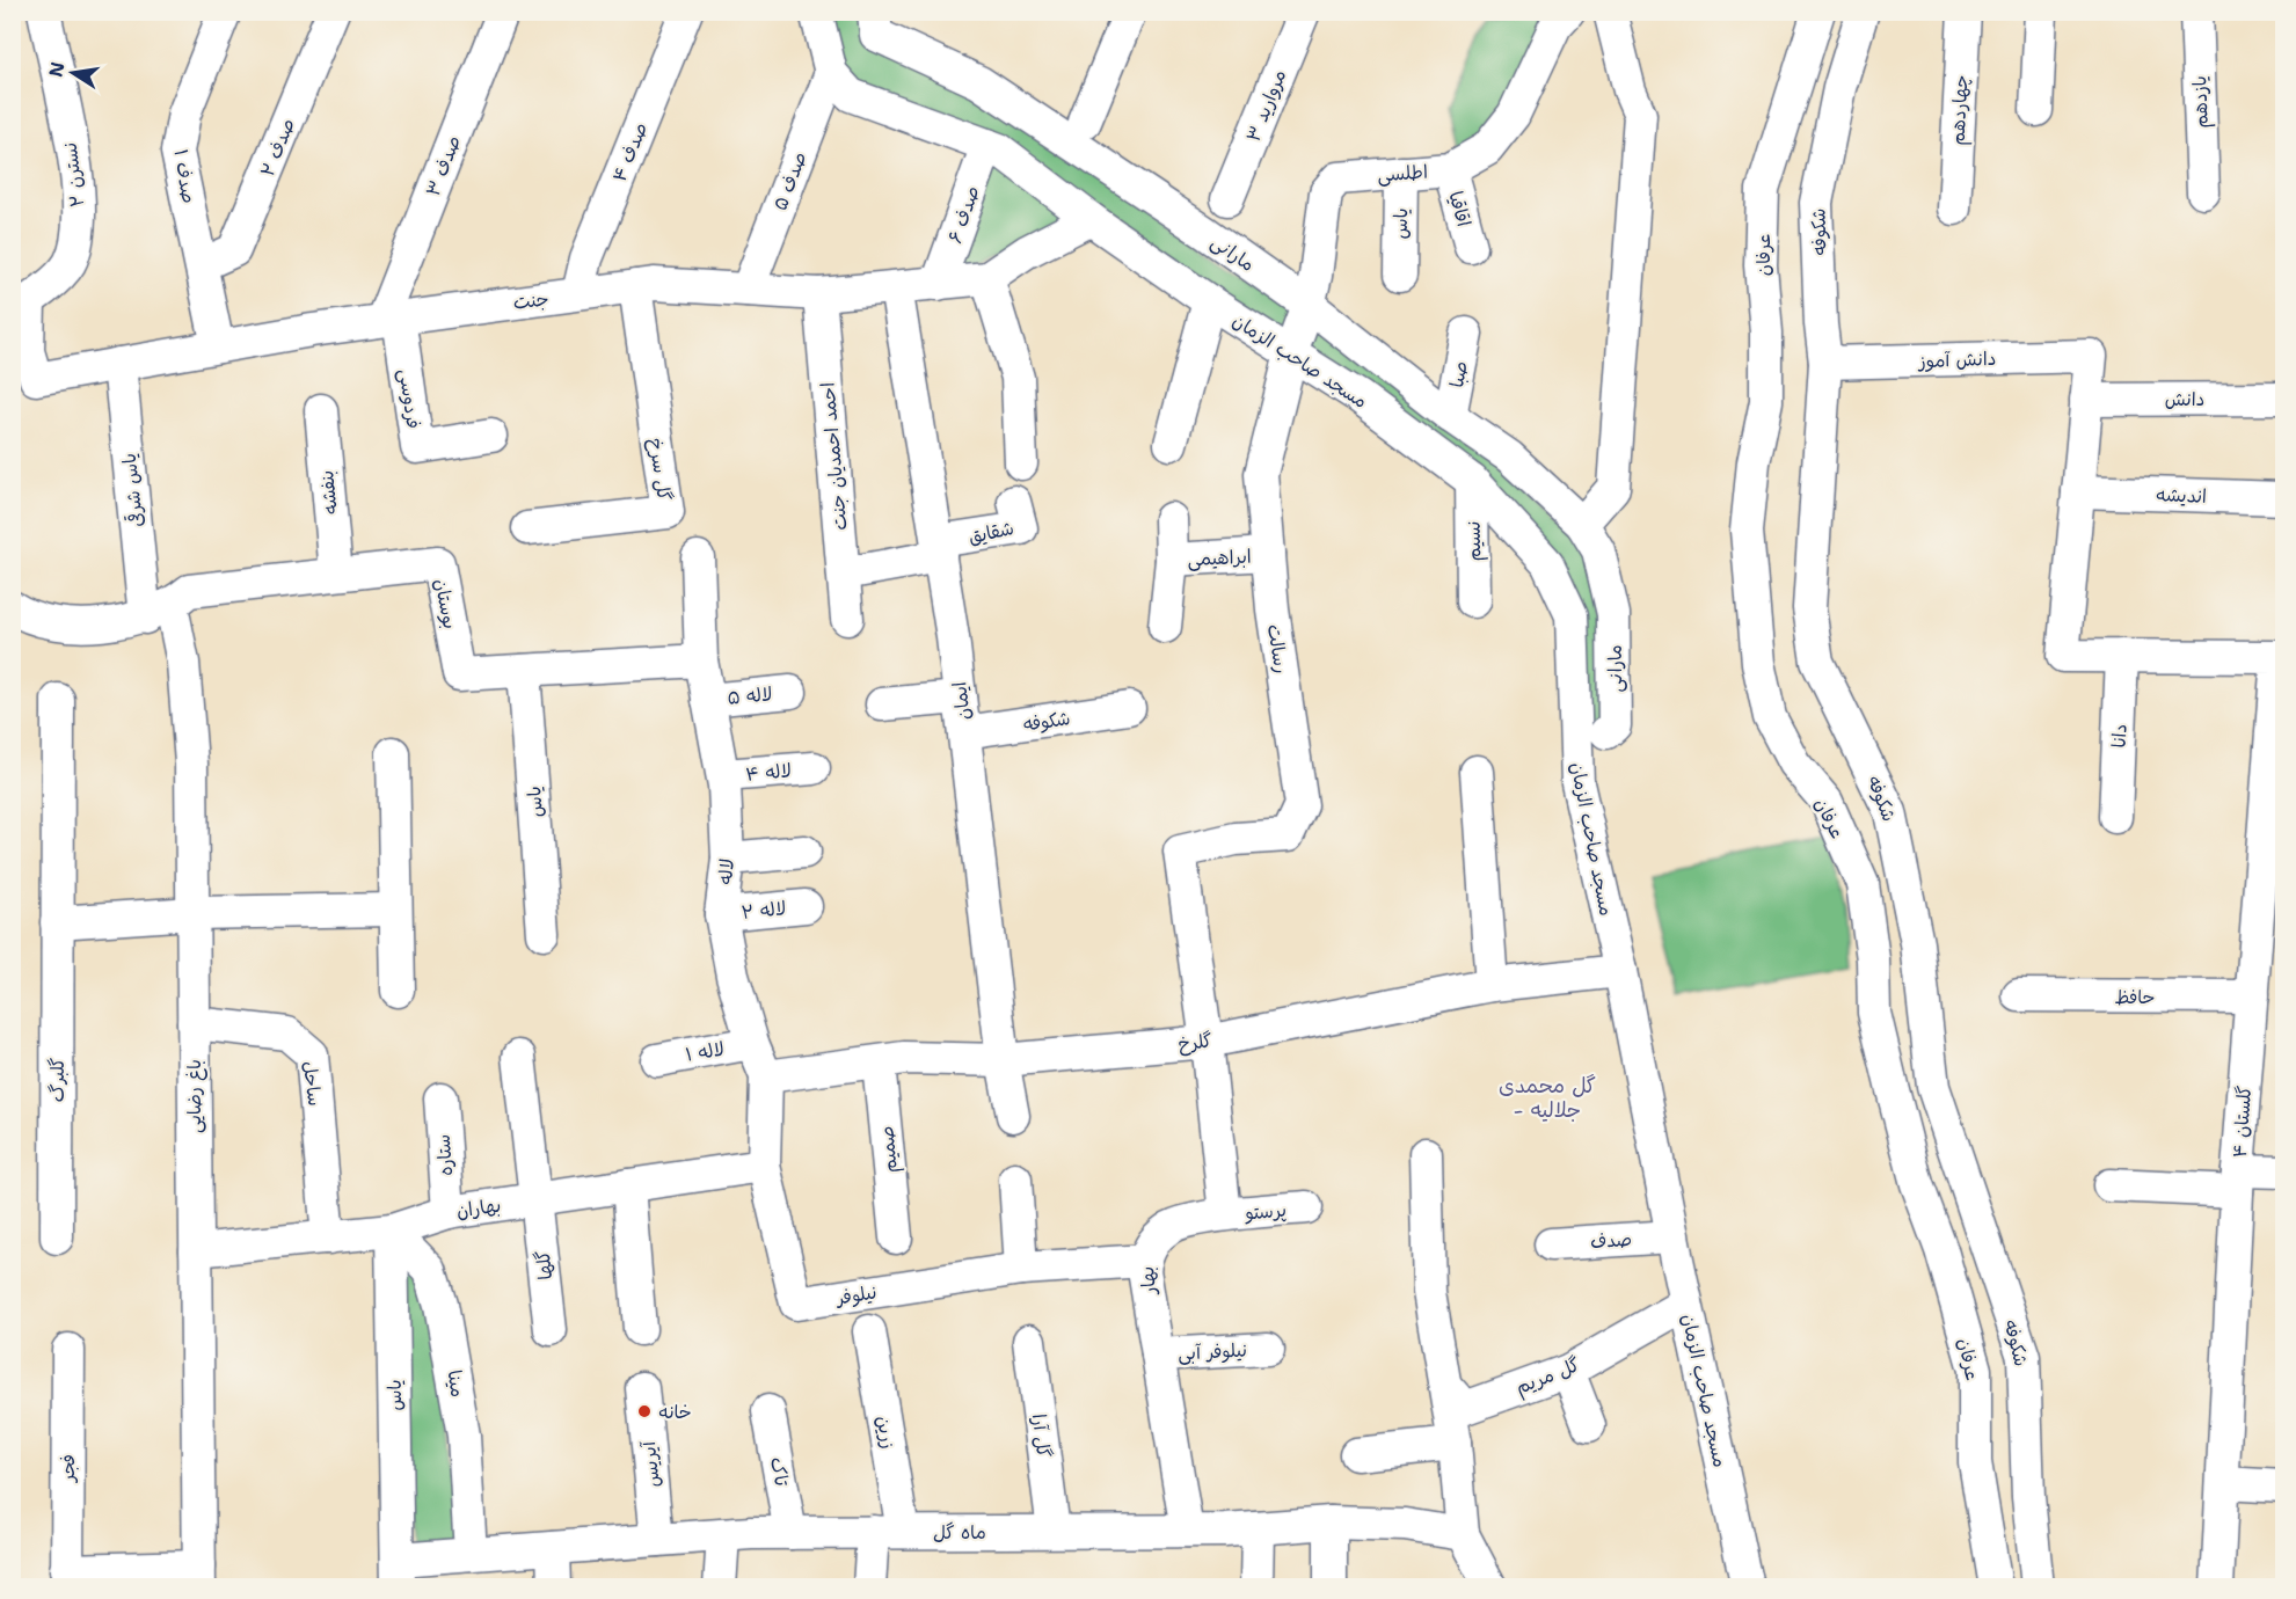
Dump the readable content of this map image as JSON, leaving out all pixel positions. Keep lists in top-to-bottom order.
{
  "streets": {
    "street": [
      "یازدهم",
      "مروارید ۳",
      "چهاردهم",
      "صدف ۲",
      "صدف ۴",
      "صدف ۳",
      "اطلسی",
      "نسترن ۲",
      "صدف ۱",
      "صدف ۵",
      "اقاقیا",
      "صدف ۶",
      "یاس",
      "شکوفه",
      "مارانی",
      "عرفان",
      "جنت",
      "دانش آموز",
      "مسجد صاحب الزمان",
      "صبا",
      "فردوسی",
      "دانش",
      "احمد احمدیان جنت",
      "گل سرخ",
      "یاس شرقی",
      "بنفشه",
      "اندیشه",
      "شقایق",
      "نسیم",
      "ابراهیمی",
      "بوستان",
      "رسالت",
      "لاله ۵",
      "ایمان",
      "دانا",
      "لاله ۴",
      "لاله",
      "لاله ۲",
      "حافظ",
      "گلرخ",
      "لاله ۱",
      "گلبرگ",
      "ساحل",
      "باغ رضایی",
      "گلستان ۴",
      "صمیم",
      "ستاره",
      "بهاران",
      "پرستو",
      "صدف",
      "گلها",
      "بهار",
      "نیلوفر",
      "نیلوفر آبی",
      "گل مریم",
      "مینا",
      "زرین",
      "گل آرا",
      "آیریس",
      "فجر",
      "تاک",
      "ماه گل"
    ]
  },
  "crossings": [
    ["صدف ۲", "صدف ۱"],
    ["صدف ۴", "جنت"],
    ["صدف ۳", "جنت"],
    ["صدف ۳", "فردوسی"],
    ["اطلسی", "اقاقیا"],
    ["اطلسی", "یاس"],
    ["اطلسی", "مارانی"],
    ["اطلسی", "مسجد صاحب الزمان"],
    ["اطلسی", "رسالت"],
    ["نسترن ۲", "جنت"],
    ["صدف ۱", "جنت"],
    ["صدف ۵", "جنت"],
    ["صدف ۵", "مسجد صاحب الزمان"],
    ["صدف ۶", "جنت"],
    ["صدف ۶", "مسجد صاحب الزمان"],
    ["یاس", "بوستان"],
    ["یاس", "بهاران"],
    ["یاس", "مینا"],
    ["یاس", "ماه گل"],
    ["شکوفه", "دانش آموز"],
    ["شکوفه", "ایمان"],
    ["مارانی", "صبا"],
    ["جنت", "مسجد صاحب الزمان"],
    ["جنت", "فردوسی"],
    ["جنت", "احمد احمدیان جنت"],
    ["جنت", "گل سرخ"],
    ["جنت", "یاس شرقی"],
    ["جنت", "ایمان"],
    ["دانش آموز", "دانش"],
    ["مسجد صاحب الزمان", "نسیم"],
    ["مسجد صاحب الزمان", "رسالت"],
    ["مسجد صاحب الزمان", "گلرخ"],
    ["مسجد صاحب الزمان", "صدف"],
    ["مسجد صاحب الزمان", "گل مریم"],
    ["یاس شرقی", "بوستان"],
    ["یاس شرقی", "باغ رضایی"],
    ["بنفشه", "بوستان"],
    ["شقایق", "ایمان"],
    ["ابراهیمی", "رسالت"],
    ["بوستان", "لاله"],
    ["بوستان", "باغ رضایی"],
    ["رسالت", "گلرخ"],
    ["لاله ۵", "لاله"],
    ["ایمان", "گلرخ"],
    ["دانا", "گلستان ۴"],
    ["لاله ۴", "لاله"],
    ["لاله", "لاله ۲"],
    ["لاله", "گلرخ"],
    ["لاله", "لاله ۱"],
    ["لاله", "نیلوفر"],
    ["حافظ", "گلستان ۴"],
    ["گلرخ", "صمیم"],
    ["گلرخ", "نیلوفر"],
    ["ساحل", "باغ رضایی"],
    ["ساحل", "بهاران"],
    ["باغ رضایی", "بهاران"],
    ["ستاره", "بهاران"],
    ["بهاران", "گلها"],
    ["بهاران", "نیلوفر"],
    ["بهاران", "مینا"],
    ["پرستو", "بهار"],
    ["بهار", "نیلوفر"],
    ["بهار", "نیلوفر آبی"],
    ["بهار", "ماه گل"],
    ["مینا", "ماه گل"],
    ["زرین", "ماه گل"],
    ["گل آرا", "ماه گل"],
    ["آیریس", "ماه گل"],
    ["تاک", "ماه گل"]
  ],
  "districts": ["گل محمدی - جلالیه"],
  "places": ["خانه"],
  "north": "left"
}
